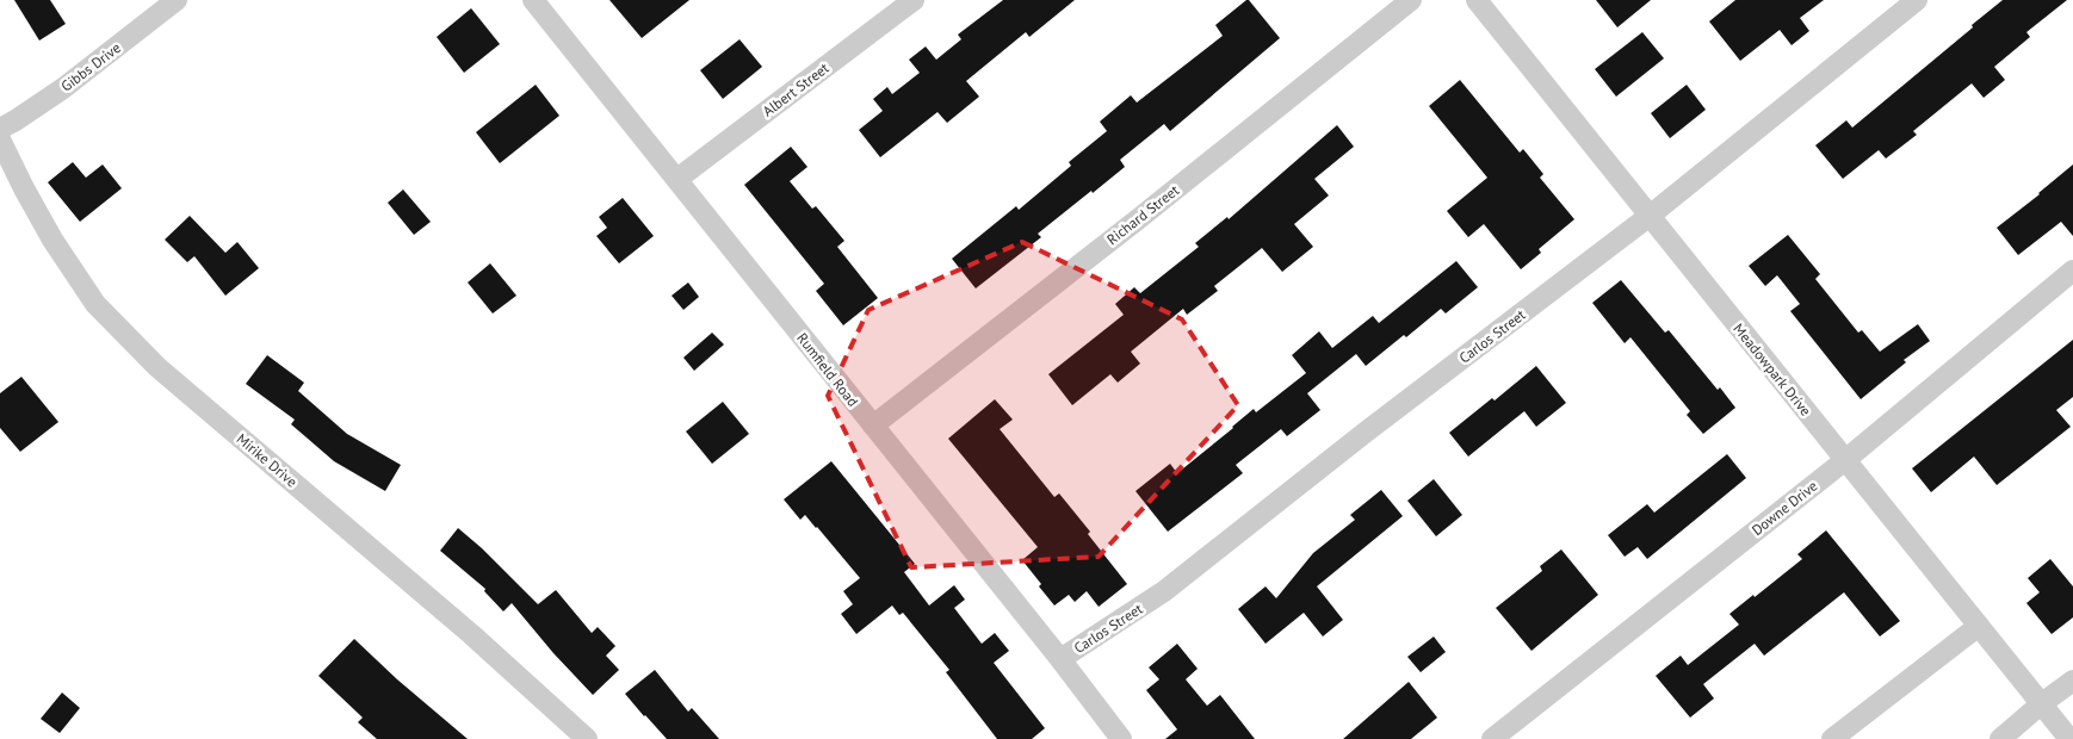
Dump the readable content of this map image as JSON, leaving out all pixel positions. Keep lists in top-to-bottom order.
{
  "streets": {
    "street": [
      "Gibbs Drive",
      "Albert Street",
      "Richard Street",
      "Carlos Street",
      "Rumfield Road",
      "Meadowpark Drive",
      "Mirike Drive",
      "Downe Drive"
    ]
  },
  "crossings": [
    ["Albert Street", "Rumfield Road"],
    ["Richard Street", "Rumfield Road"],
    ["Carlos Street", "Rumfield Road"],
    ["Carlos Street", "Meadowpark Drive"],
    ["Meadowpark Drive", "Downe Drive"]
  ]
}
